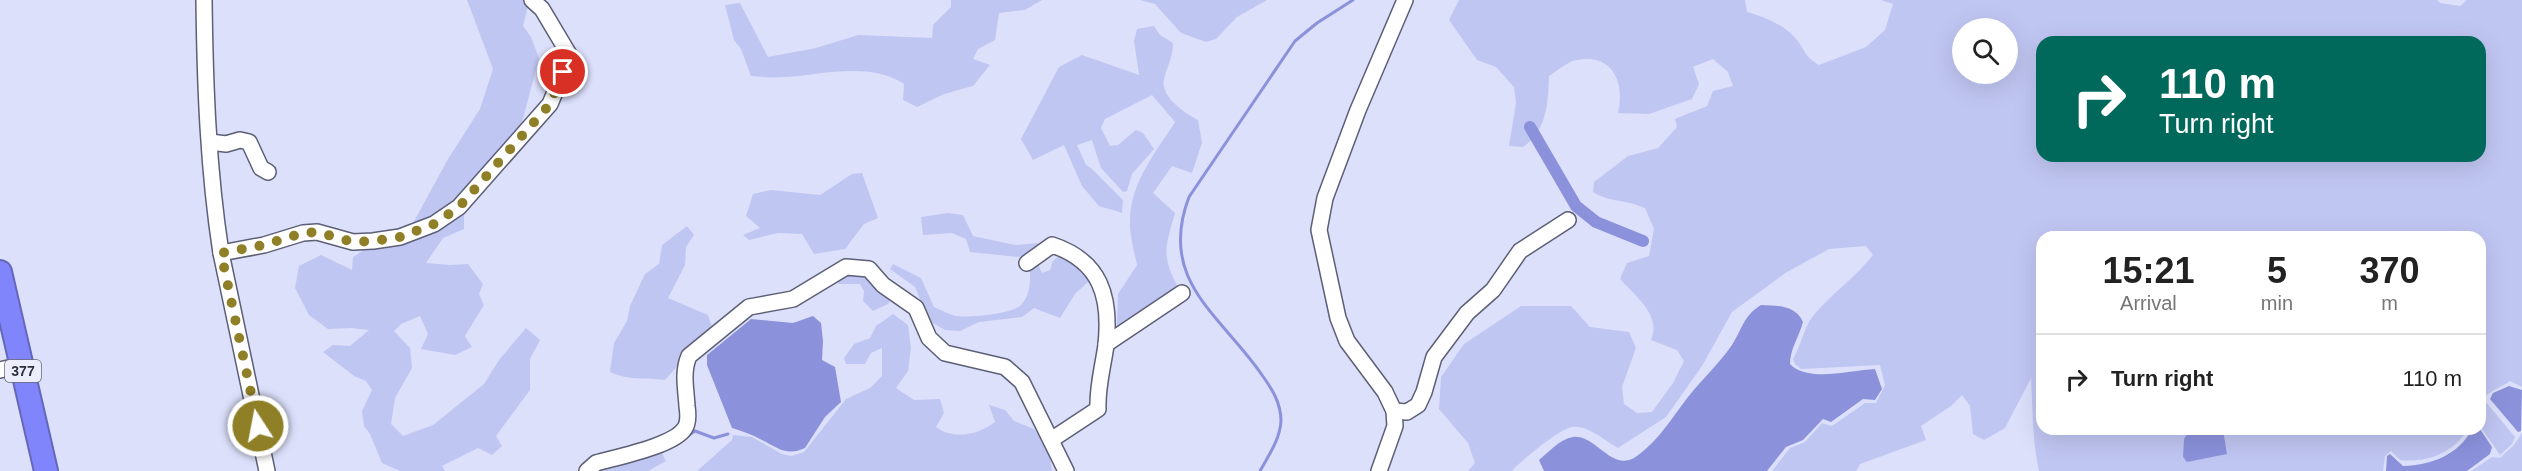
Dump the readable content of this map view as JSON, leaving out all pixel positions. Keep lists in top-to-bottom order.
{
  "streets": {
    "highway": ["377"]
  },
  "page": {
    "turn": ["110 m", "Turn right"],
    "eta": [
      "15:21",
      "Arrival",
      "5",
      "min",
      "370",
      "m"
    ],
    "list": [
      {
        "name": "Turn right",
        "value": "110 m"
      }
    ]
  }
}
